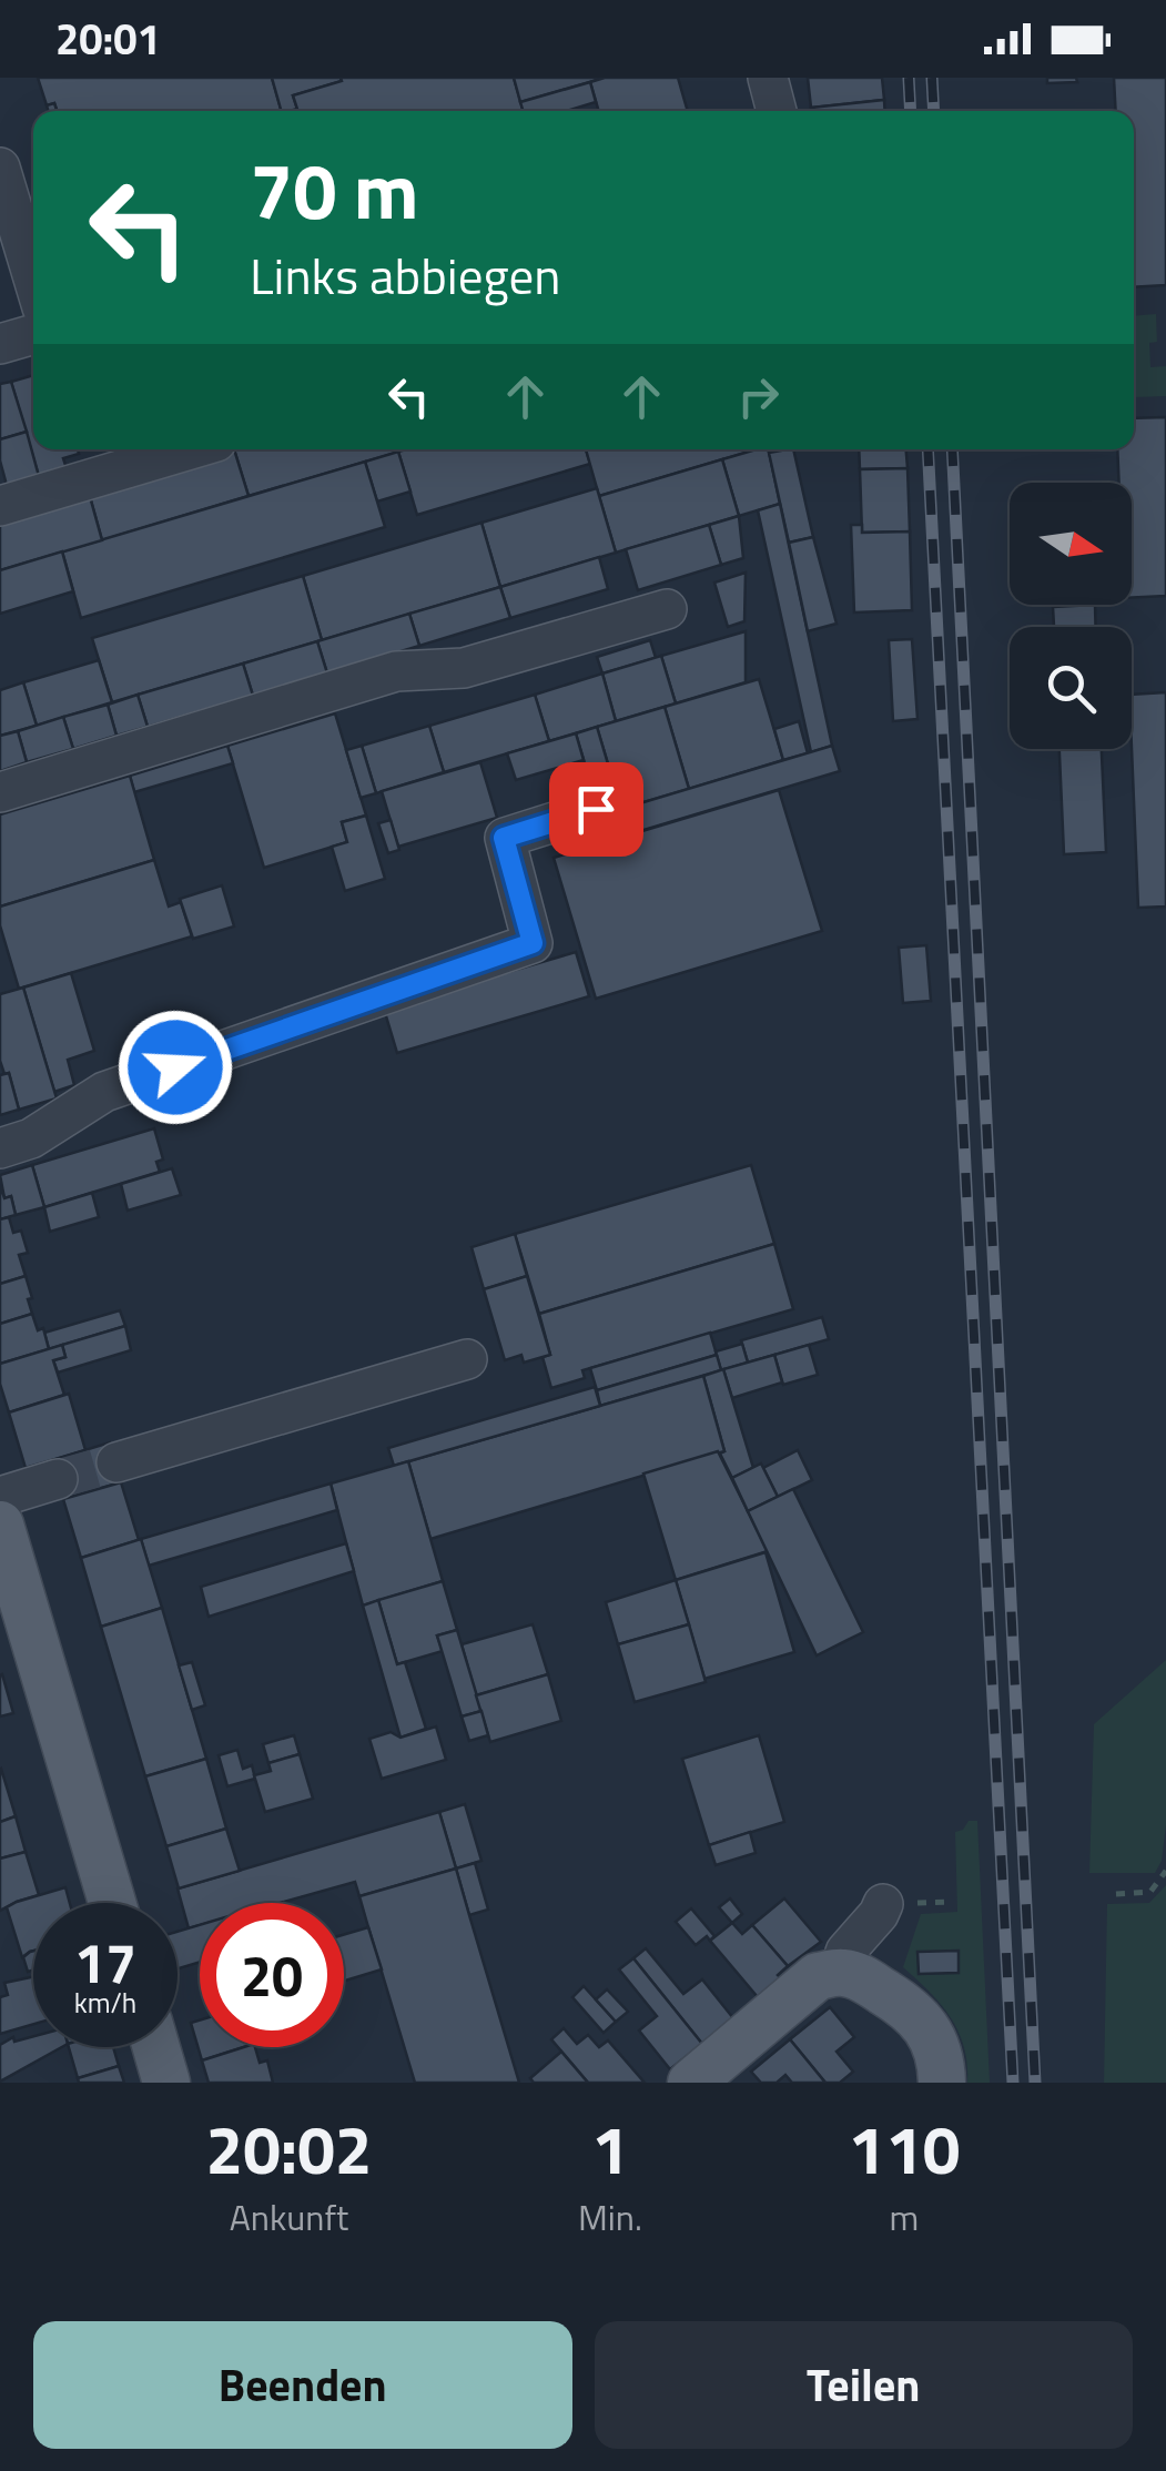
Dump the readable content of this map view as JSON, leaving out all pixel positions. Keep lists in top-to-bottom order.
{
  "north": "right",
  "page": {
    "status": "20:01",
    "turn": ["70 m", "Links abbiegen"],
    "speed": "17 km/h",
    "limit": "20",
    "eta": [
      "20:02",
      "Ankunft",
      "1",
      "Min.",
      "110",
      "m"
    ],
    "buttons": ["Beenden", "Teilen"]
  }
}
